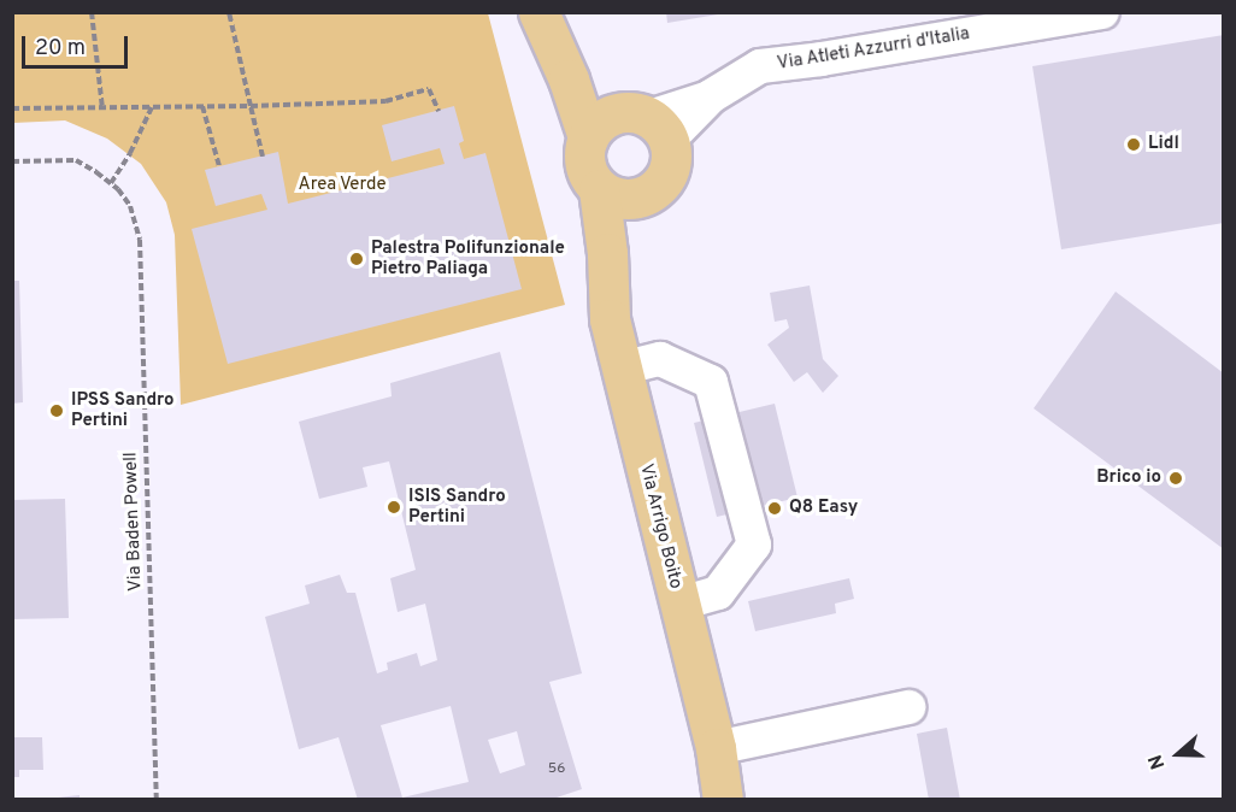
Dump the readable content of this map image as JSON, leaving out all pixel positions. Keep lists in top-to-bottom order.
{
  "streets": {
    "main road": ["Via Arrigo Boito"],
    "street": ["Via Atleti Azzurri d'Italia"],
    "path": ["Via Baden Powell"]
  },
  "crossings": [
    ["Via Atleti Azzurri d'Italia", "Via Arrigo Boito"]
  ],
  "parks": ["Area Verde"],
  "places": [
    "Lidl",
    "Palestra Polifunzionale Pietro Paliaga",
    "IPSS Sandro Pertini",
    "Brico io",
    "ISIS Sandro Pertini",
    "Q8 Easy"
  ],
  "house_numbers": ["56"],
  "scale_bar": "20 m",
  "north": "left"
}
